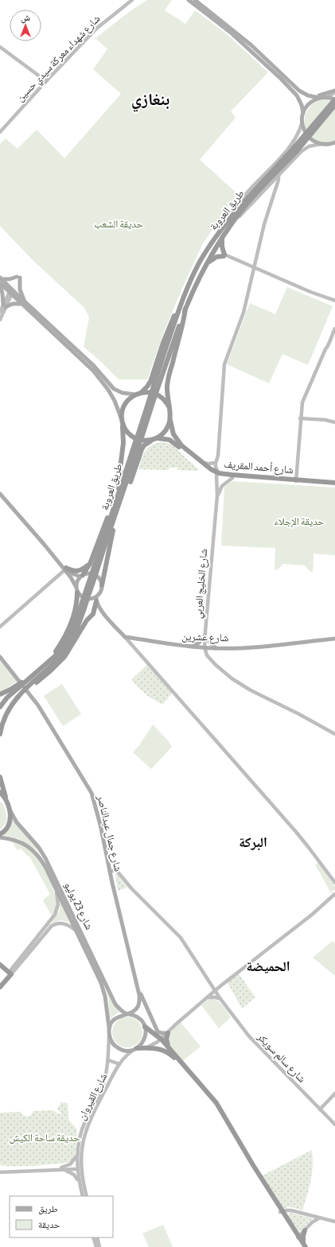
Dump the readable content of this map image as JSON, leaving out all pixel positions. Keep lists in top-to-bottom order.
{
  "streets": {
    "highway": ["طريق العروبة", "شارع أحمد المقريف"],
    "main road": [
      "شارع شهداء معركة سيدي حسين",
      "شارع الخليج العربي",
      "شارع عشرين",
      "شارع جمال عبدالناصر",
      "شارع 23 يوليو",
      "شارع سالم سويكر",
      "شارع القيروان"
    ]
  },
  "crossings": [
    ["شارع أحمد المقريف", "شارع الخليج العربي"],
    ["شارع الخليج العربي", "شارع عشرين"],
    ["شارع جمال عبدالناصر", "شارع 23 يوليو"],
    ["شارع جمال عبدالناصر", "شارع سالم سويكر"],
    ["شارع جمال عبدالناصر", "شارع القيروان"],
    ["شارع 23 يوليو", "شارع القيروان"]
  ],
  "districts": ["بنغازي", "البركة", "الحميضة"],
  "parks": ["حديقة الشعب", "حديقة الإجلاء", "حديقة ساحة الكيش"],
  "legend": ["طريق", "حديقة"],
  "north": "top"
}
